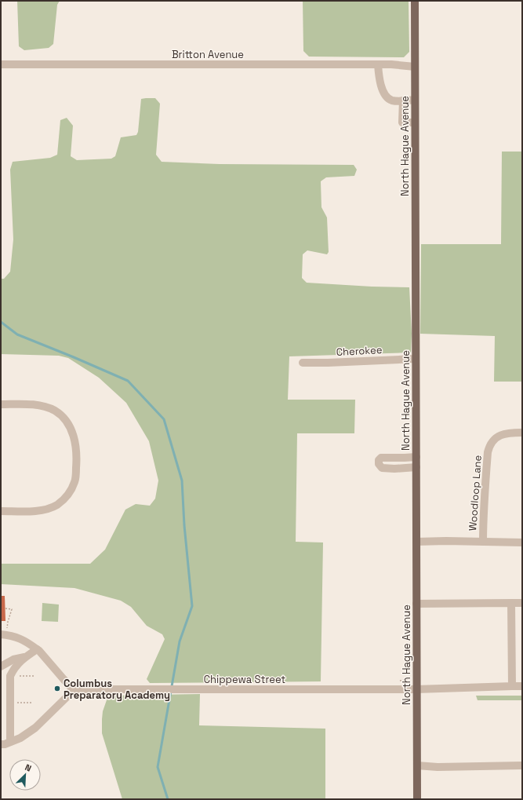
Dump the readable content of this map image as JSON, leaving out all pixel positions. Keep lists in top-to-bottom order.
{
  "streets": {
    "main road": ["North Hague Avenue"],
    "street": [
      "Britton Avenue",
      "Cherokee",
      "Woodloop Lane",
      "Chippewa Street"
    ]
  },
  "crossings": [
    ["Britton Avenue", "North Hague Avenue"],
    ["North Hague Avenue", "Cherokee"],
    ["North Hague Avenue", "Chippewa Street"]
  ],
  "places": ["Columbus Preparatory Academy"],
  "north": "top right"
}
